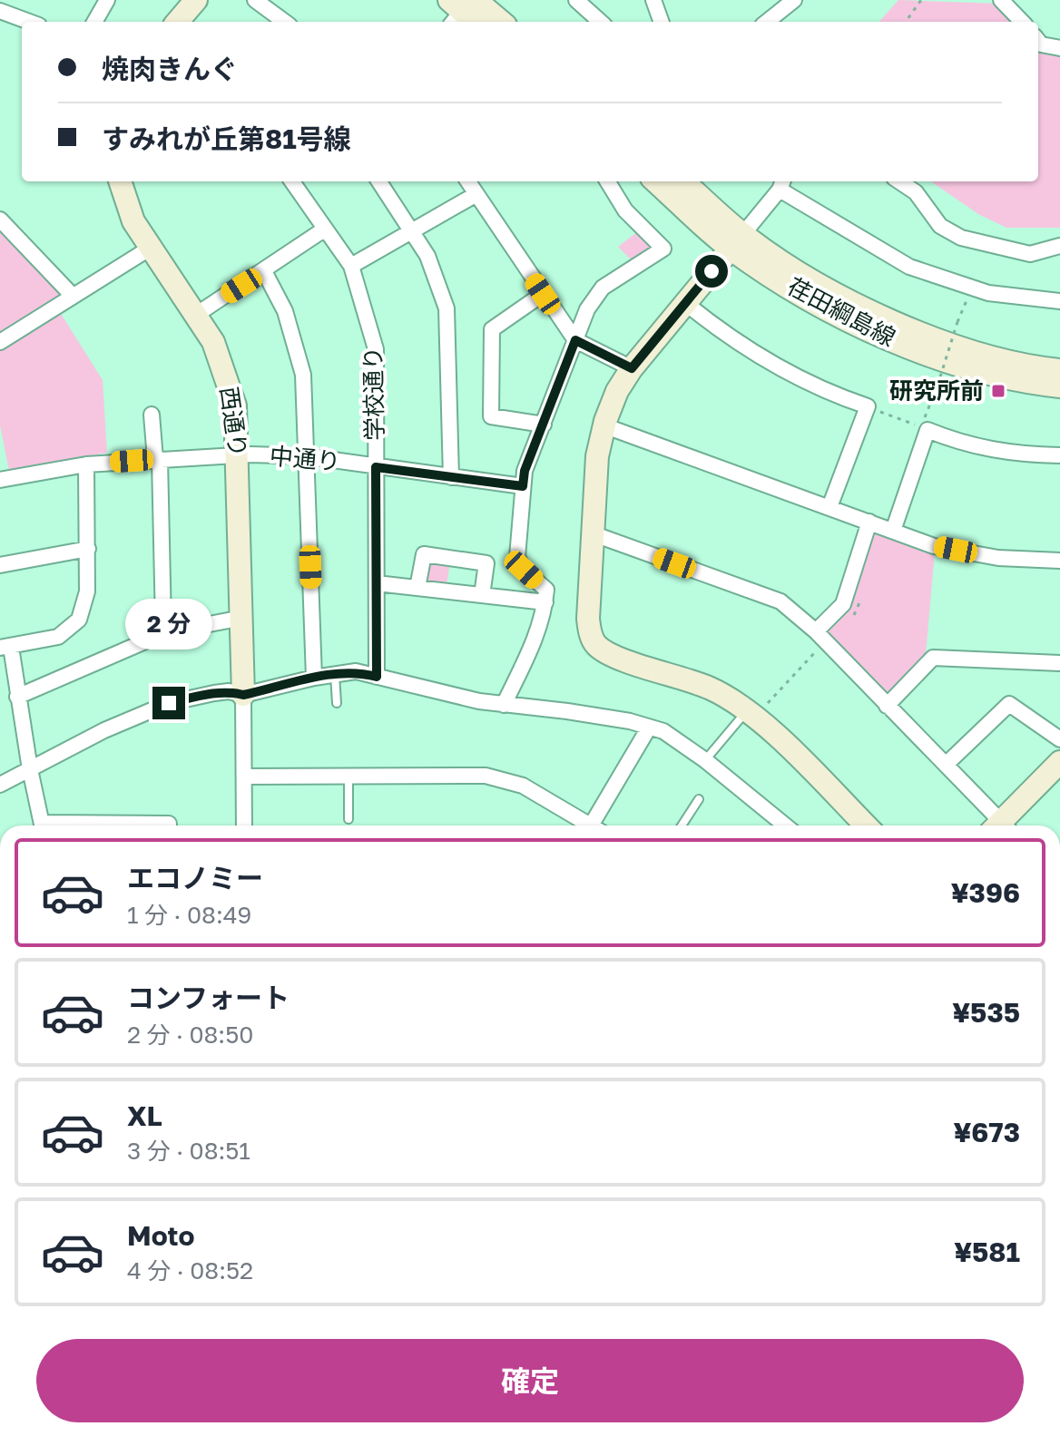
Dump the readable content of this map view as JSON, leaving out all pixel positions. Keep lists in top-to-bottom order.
{
  "streets": {
    "street": [
      "荏田綱島線",
      "学校通り",
      "西通り",
      "中通り"
    ]
  },
  "crossings": [
    ["学校通り", "中通り"],
    ["西通り", "中通り"]
  ],
  "places": {
    "transit": ["研究所前"]
  },
  "page": {
    "banner": ["焼肉きんぐ", "すみれが丘第81号線"],
    "bubble": "2 分",
    "list": [
      {
        "name": "エコノミー",
        "note": "1 分 · 08:49",
        "value": "¥396"
      },
      {
        "name": "コンフォート",
        "note": "2 分 · 08:50",
        "value": "¥535"
      },
      {
        "name": "XL",
        "note": "3 分 · 08:51",
        "value": "¥673"
      },
      {
        "name": "Moto",
        "note": "4 分 · 08:52",
        "value": "¥581"
      }
    ],
    "buttons": "確定"
  }
}
